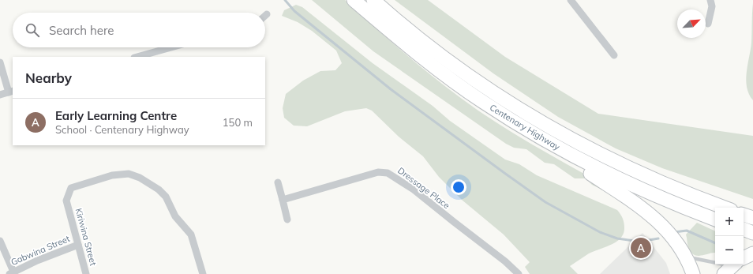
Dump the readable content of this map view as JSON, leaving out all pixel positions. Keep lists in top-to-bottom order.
{
  "streets": {
    "highway": ["Centenary Highway"],
    "street": ["Dressage Place", "Kiriwina Street", "Gabwina Street"]
  },
  "crossings": [
    ["Kiriwina Street", "Gabwina Street"]
  ],
  "north": "top right",
  "page": {
    "search": "Search here",
    "heading": "Nearby",
    "list": [
      {
        "mark": "A",
        "name": "Early Learning Centre",
        "note": "School · Centenary Highway",
        "value": "150 m"
      }
    ],
    "map_buttons": ["+", "−"],
    "pins": "A"
  }
}
